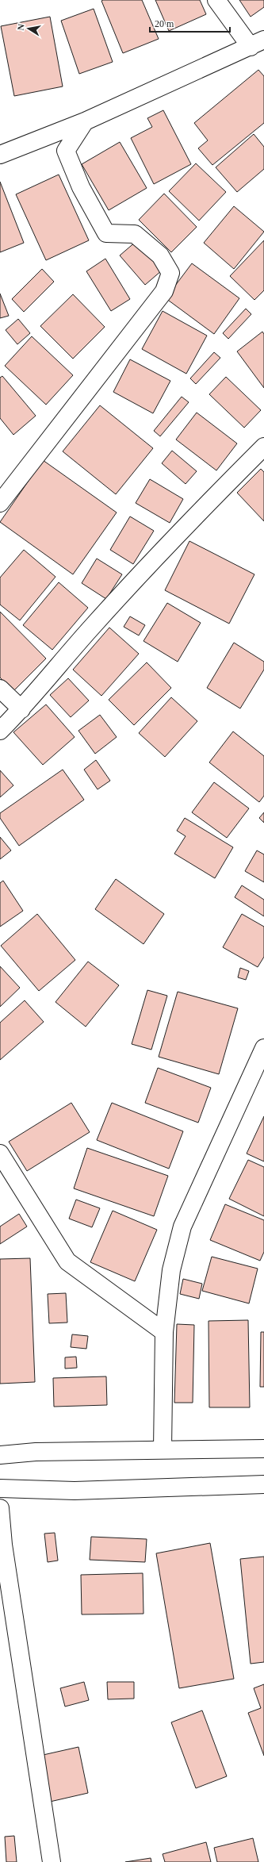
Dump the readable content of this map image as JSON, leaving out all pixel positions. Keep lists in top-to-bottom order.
{
  "scale_bar": "20 m",
  "north": "left"
}
